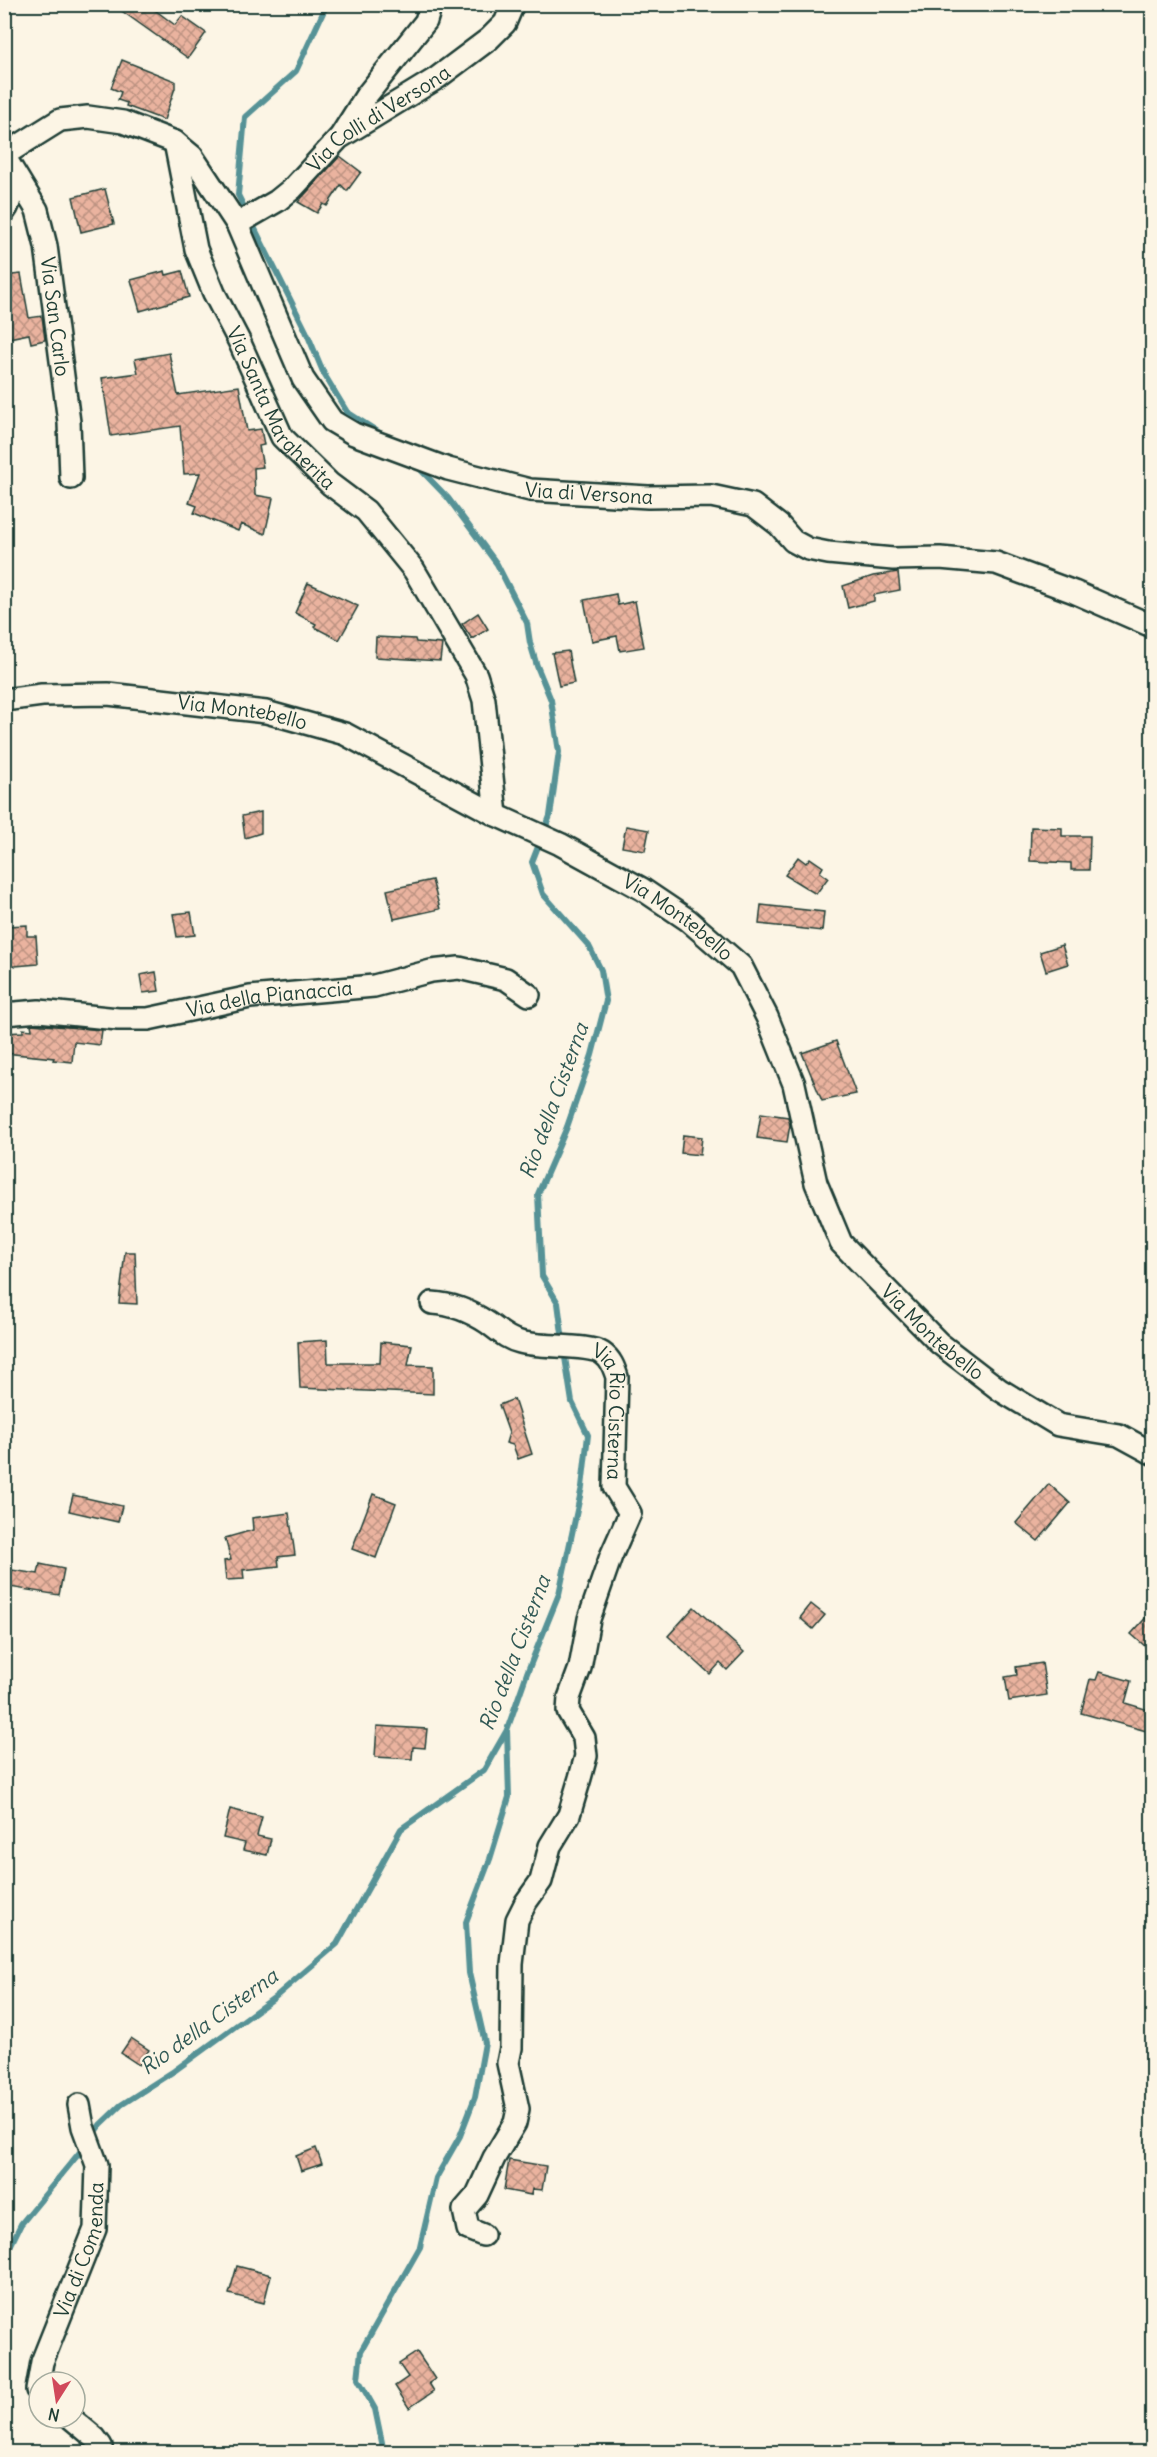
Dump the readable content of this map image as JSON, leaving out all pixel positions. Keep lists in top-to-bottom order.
{
  "streets": {
    "street": [
      "Via Colli di Versona",
      "Via San Carlo",
      "Via Santa Margherita",
      "Via di Versona",
      "Via Montebello",
      "Via della Pianaccia",
      "Via Rio Cisterna",
      "Via di Comenda"
    ]
  },
  "crossings": [
    ["Via Colli di Versona", "Via di Versona"],
    ["Via Santa Margherita", "Via di Versona"],
    ["Via Santa Margherita", "Via Montebello"]
  ],
  "water": ["Rio della Cisterna"],
  "north": "bottom"
}
